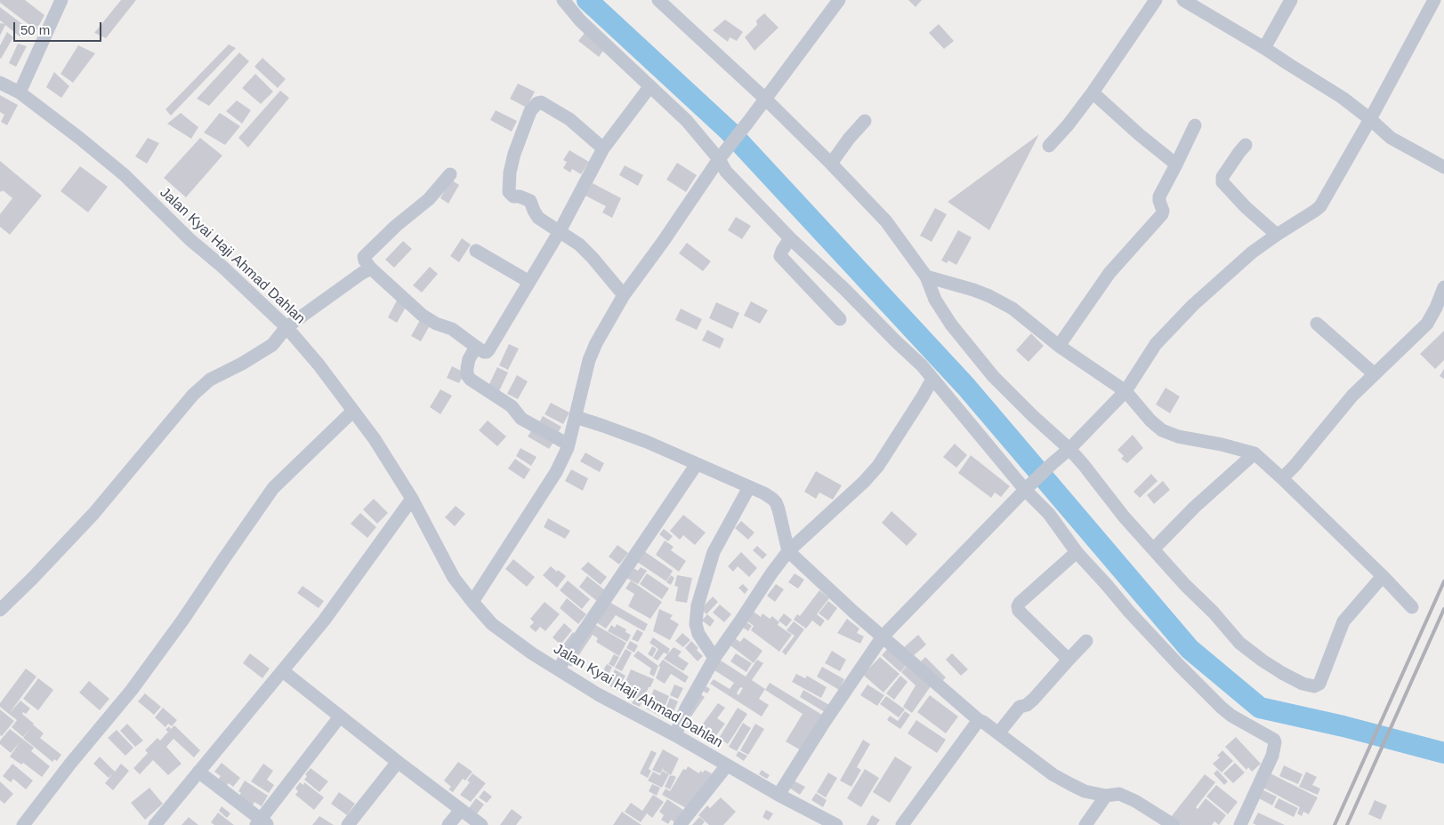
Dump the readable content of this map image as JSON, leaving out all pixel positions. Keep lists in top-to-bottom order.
{
  "streets": {
    "street": ["Jalan Kyai Haji Ahmad Dahlan"]
  },
  "scale_bar": "50 m"
}
